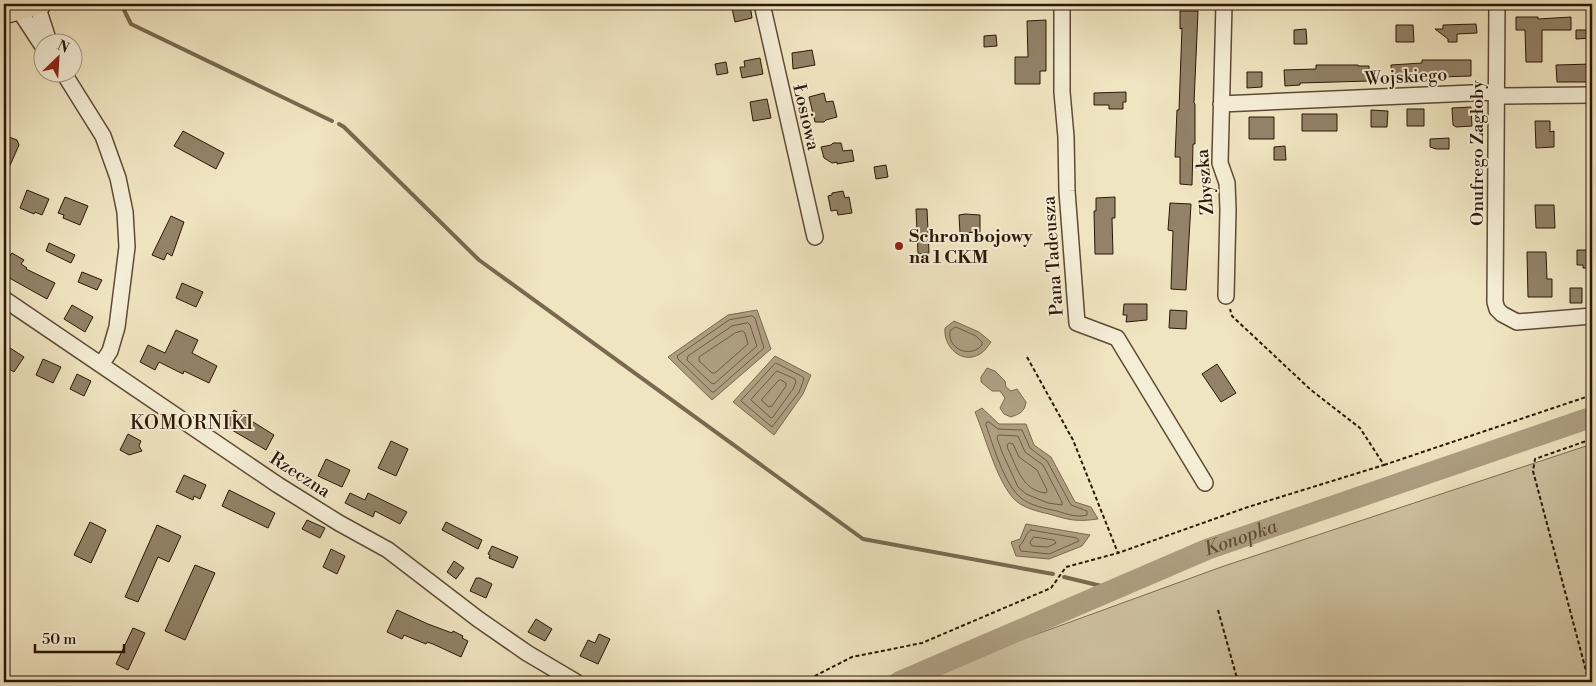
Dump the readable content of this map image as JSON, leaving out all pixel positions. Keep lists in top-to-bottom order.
{
  "streets": {
    "street": [
      "Wojskiego",
      "Łosiowa",
      "Onufrego Zagłoby",
      "Zbyszka",
      "Pana Tadeusza",
      "Rzeczna"
    ]
  },
  "crossings": [
    ["Wojskiego", "Onufrego Zagłoby"],
    ["Wojskiego", "Zbyszka"]
  ],
  "districts": ["KOMORNIKI"],
  "water": ["Konopka"],
  "places": ["Schron bojowy na 1 CKM"],
  "scale_bar": "50 m",
  "north": "top right"
}
